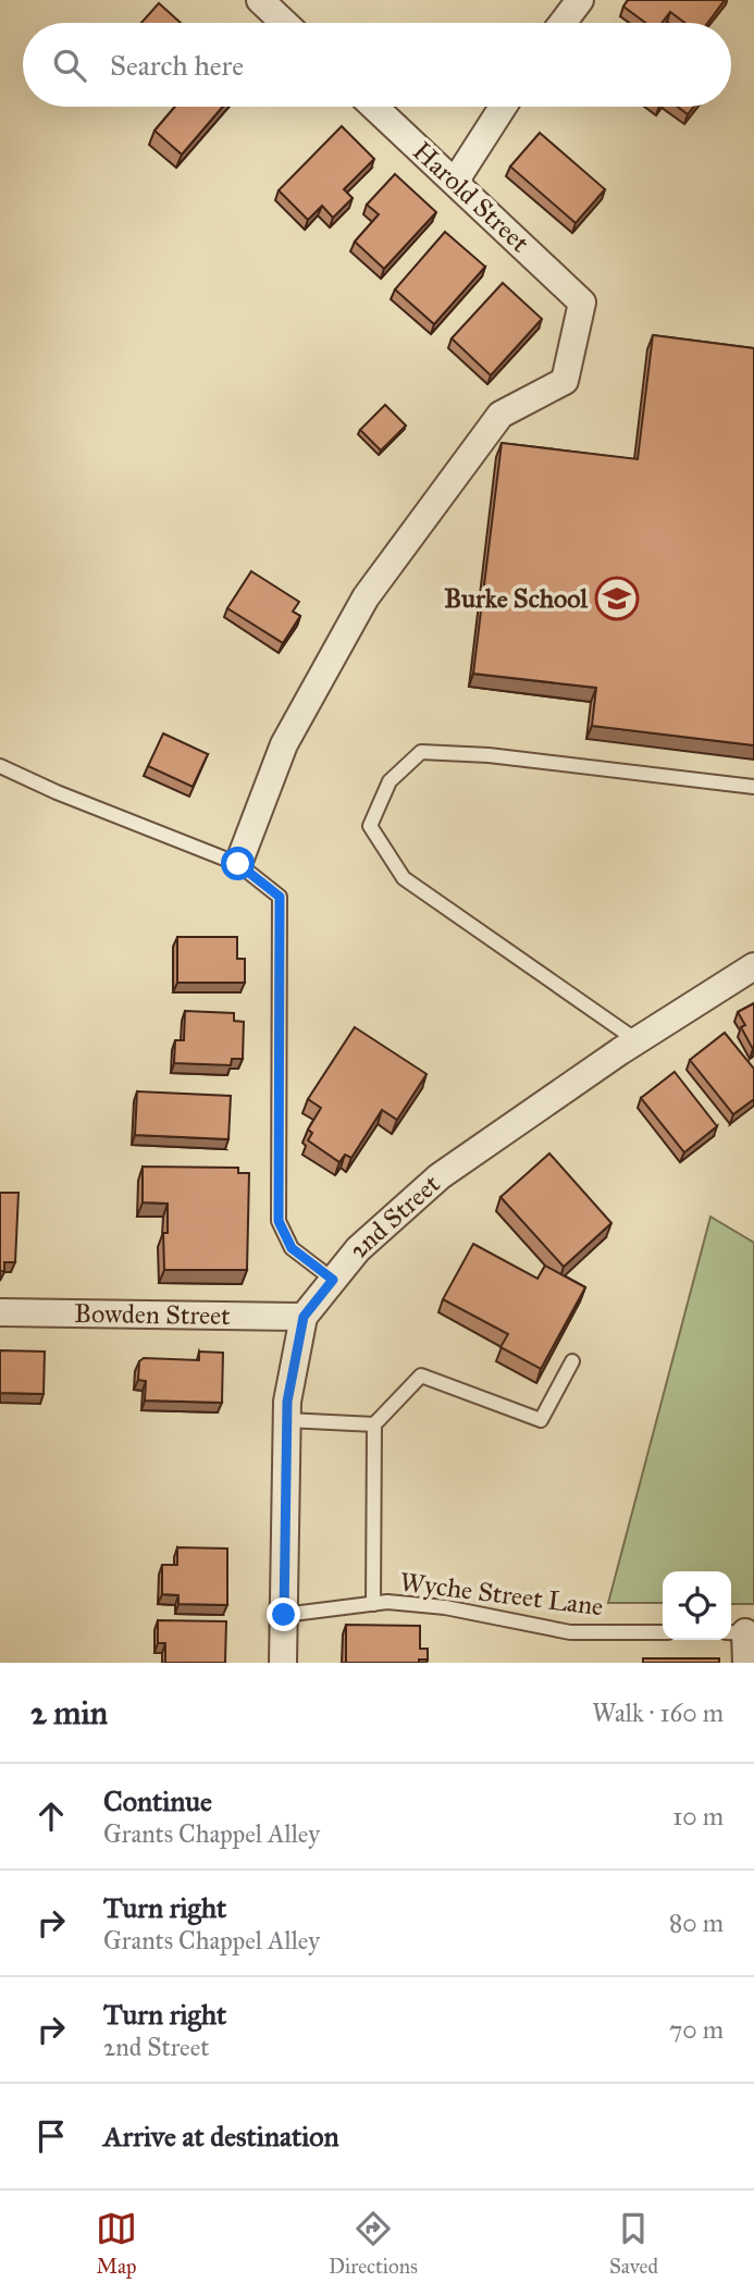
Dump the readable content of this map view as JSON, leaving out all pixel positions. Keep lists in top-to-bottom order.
{
  "streets": {
    "street": ["Harold Street", "2nd Street", "Bowden Street"],
    "lane": ["Wyche Street Lane"]
  },
  "crossings": [
    ["2nd Street", "Bowden Street"],
    ["2nd Street", "Wyche Street Lane"]
  ],
  "places": {
    "school or university": ["Burke School"]
  },
  "page": {
    "search": "Search here",
    "heading": ["2 min", "Walk · 160 m"],
    "list": [
      ["Continue", "Grants Chappel Alley", "10 m"],
      ["Turn right", "Grants Chappel Alley", "80 m"],
      ["Turn right", "2nd Street", "70 m"],
      "Arrive at destination"
    ],
    "nav": ["Map", "Directions", "Saved"]
  }
}
